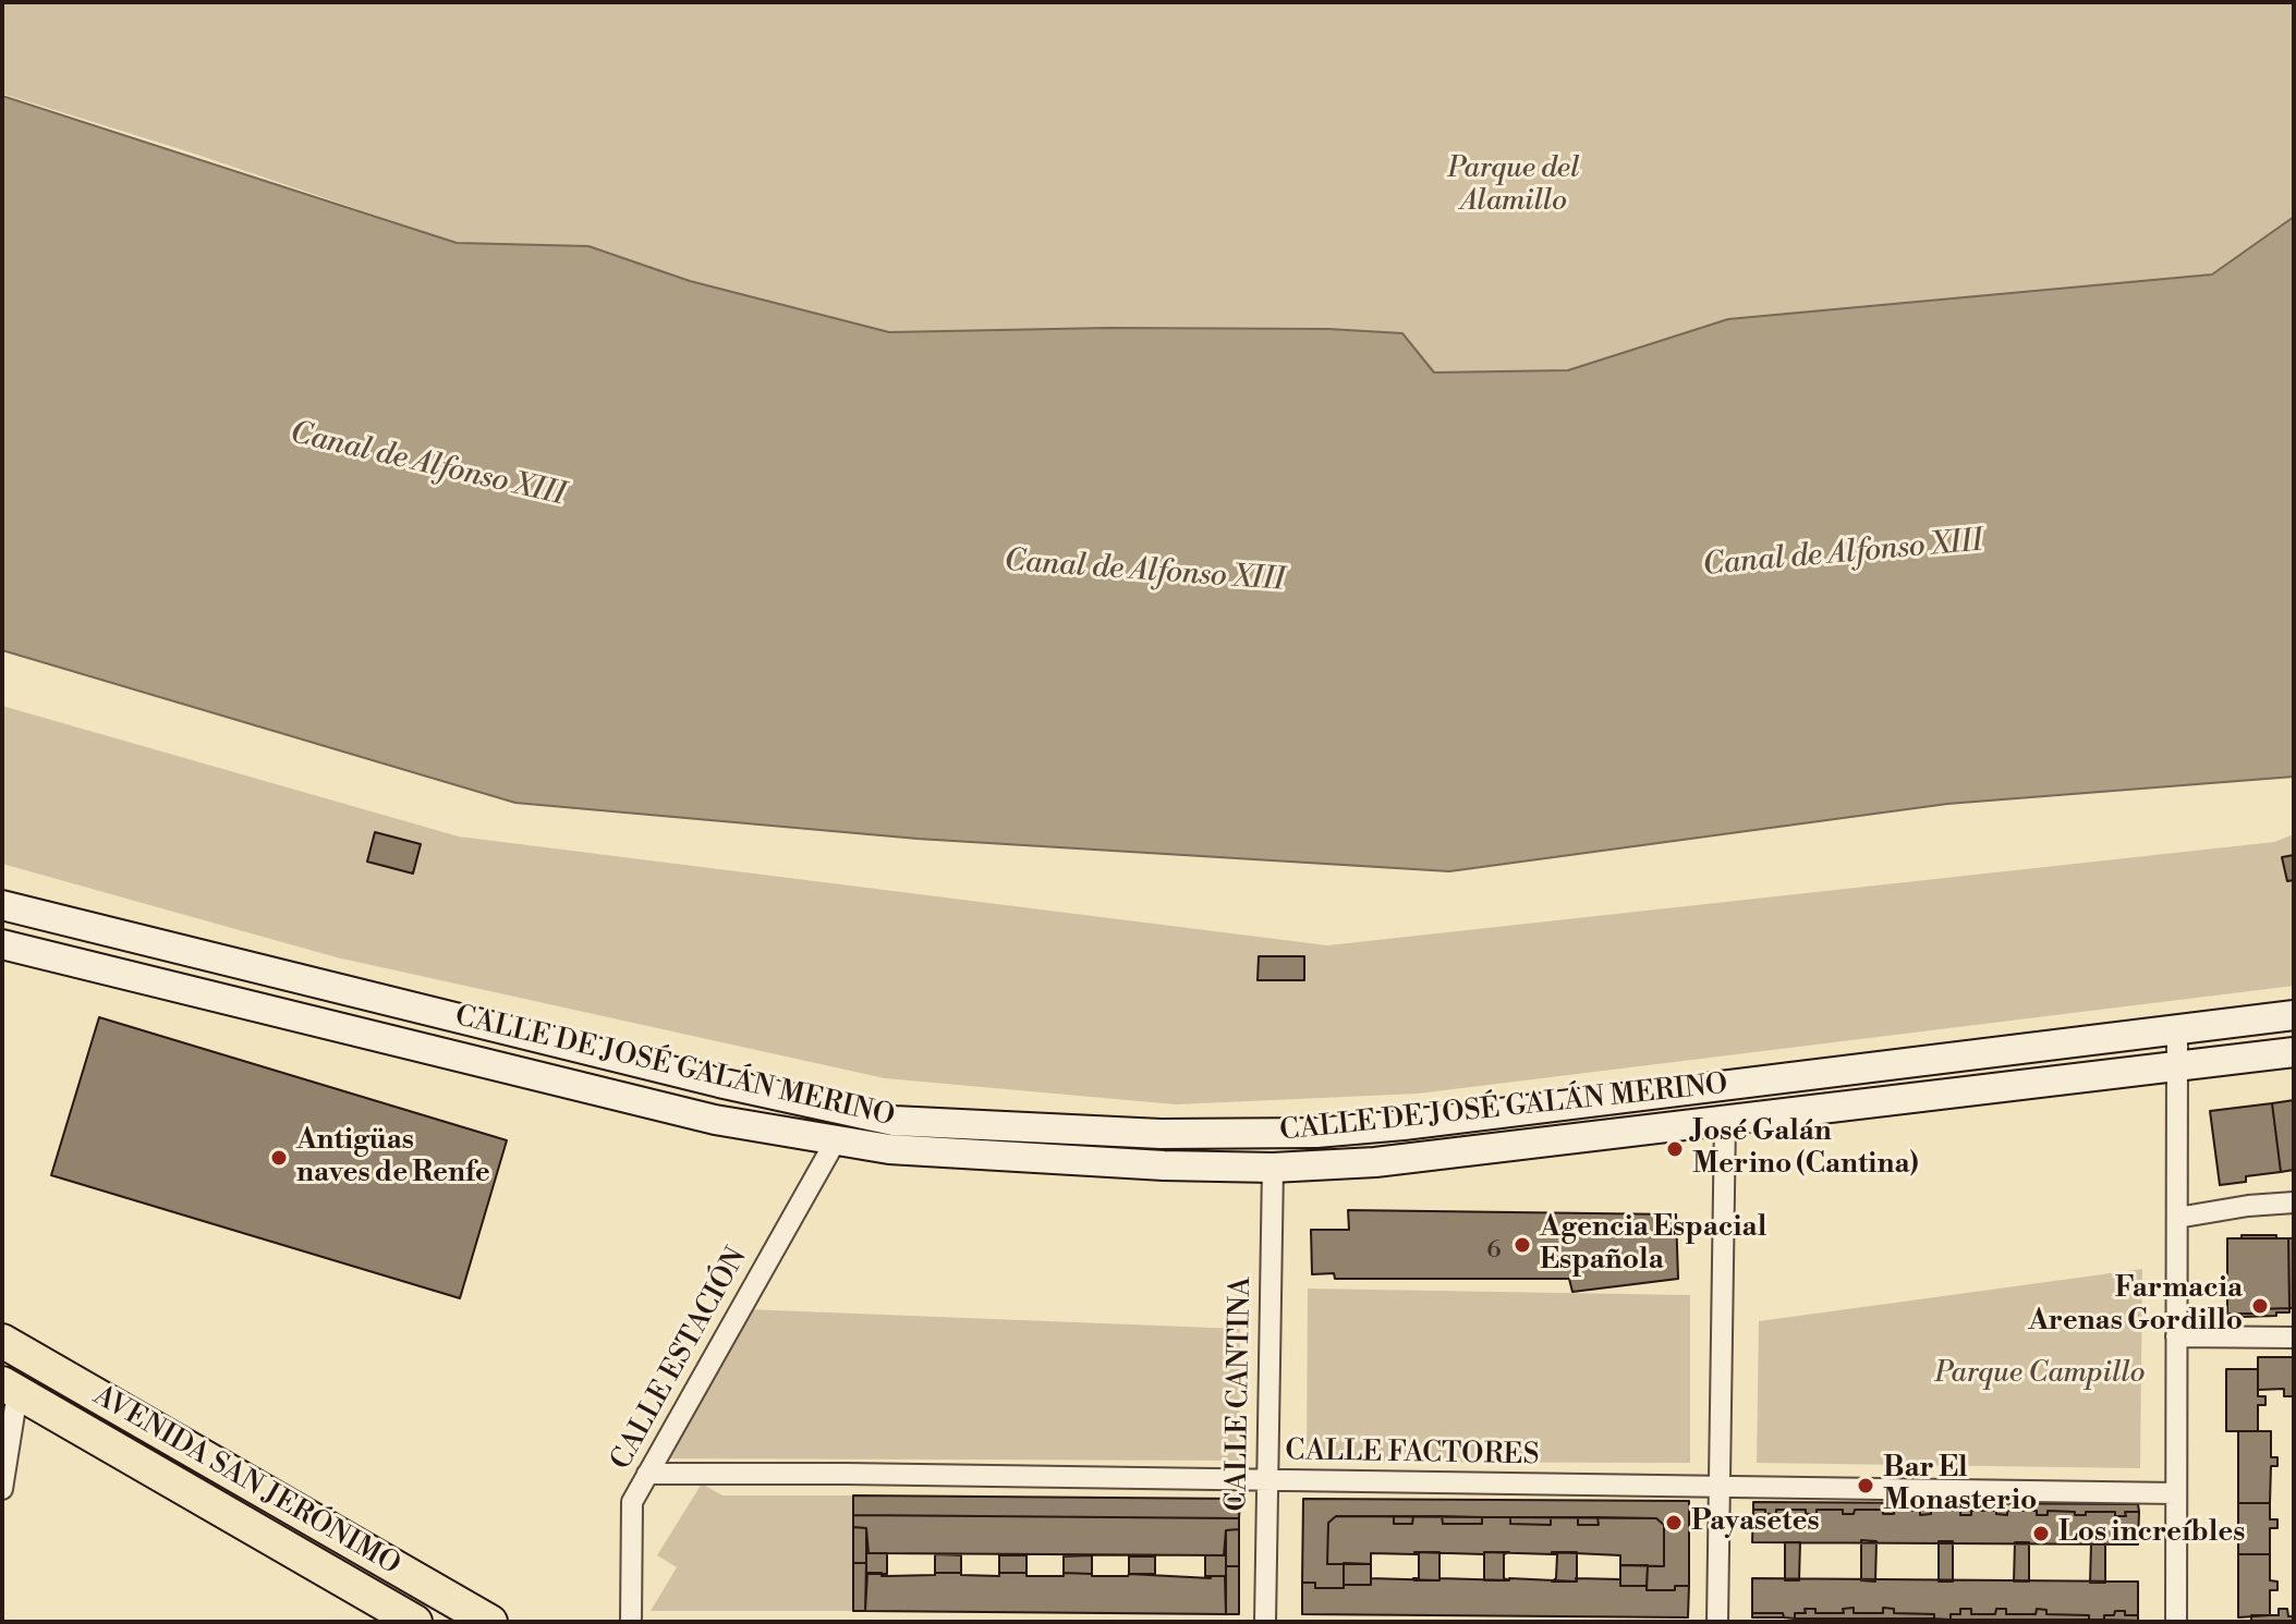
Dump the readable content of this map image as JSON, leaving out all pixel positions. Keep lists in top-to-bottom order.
{
  "streets": {
    "main road": ["CALLE DE JOSÉ GALÁN MERINO", "AVENIDA SAN JERÓNIMO"],
    "street": ["CALLE ESTACIÓN", "CALLE CANTINA", "CALLE FACTORES"]
  },
  "crossings": [
    ["CALLE DE JOSÉ GALÁN MERINO", "CALLE ESTACIÓN"],
    ["CALLE DE JOSÉ GALÁN MERINO", "CALLE CANTINA"],
    ["CALLE ESTACIÓN", "CALLE FACTORES"],
    ["CALLE CANTINA", "CALLE FACTORES"]
  ],
  "water": ["Canal de Alfonso XIII"],
  "parks": ["Parque del Alamillo", "Parque Campillo"],
  "places": [
    "José Galán Merino (Cantina)",
    "Antigüas naves de Renfe",
    "Agencia Espacial Española",
    "Farmacia Arenas Gordillo",
    "Bar El Monasterio",
    "Payasetes",
    "Los increíbles"
  ],
  "house_numbers": ["6"]
}
